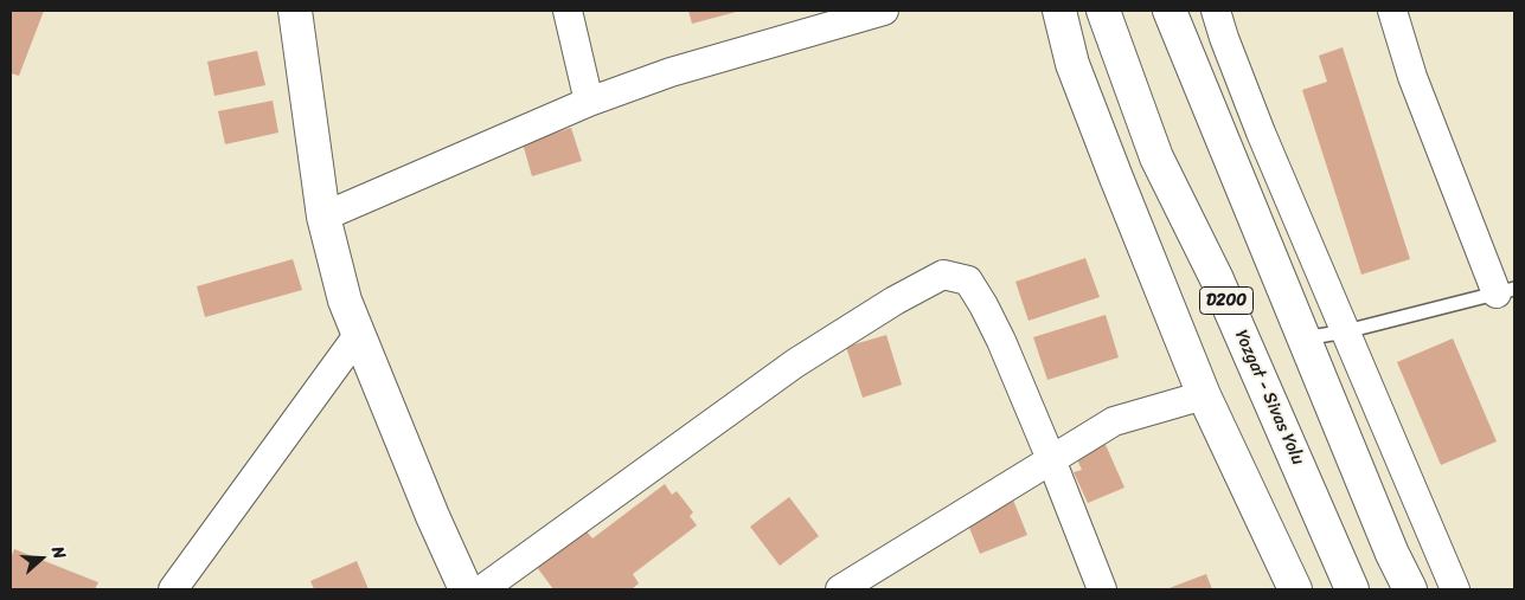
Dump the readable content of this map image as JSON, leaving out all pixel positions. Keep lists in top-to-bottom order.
{
  "streets": {
    "main road": ["D200", "Yozgat - Sivas Yolu"]
  },
  "north": "right"
}
